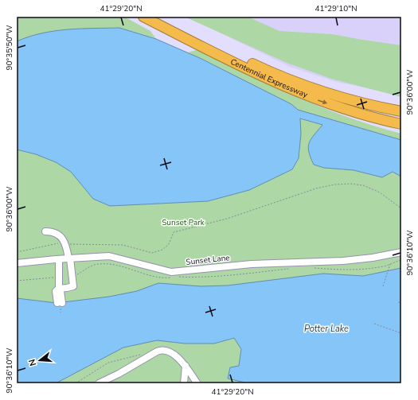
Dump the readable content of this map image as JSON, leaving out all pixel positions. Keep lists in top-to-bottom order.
{
  "streets": {
    "highway": ["Centennial Expressway"],
    "lane": ["Sunset Lane"]
  },
  "water": ["Potter Lake"],
  "parks": ["Sunset Park"],
  "north": "left",
  "coordinates": [
    "41°29'20\"N",
    "41°29'10\"N",
    "90°35'50\"W",
    "90°36'00\"W",
    "90°36'10\"W"
  ]
}
